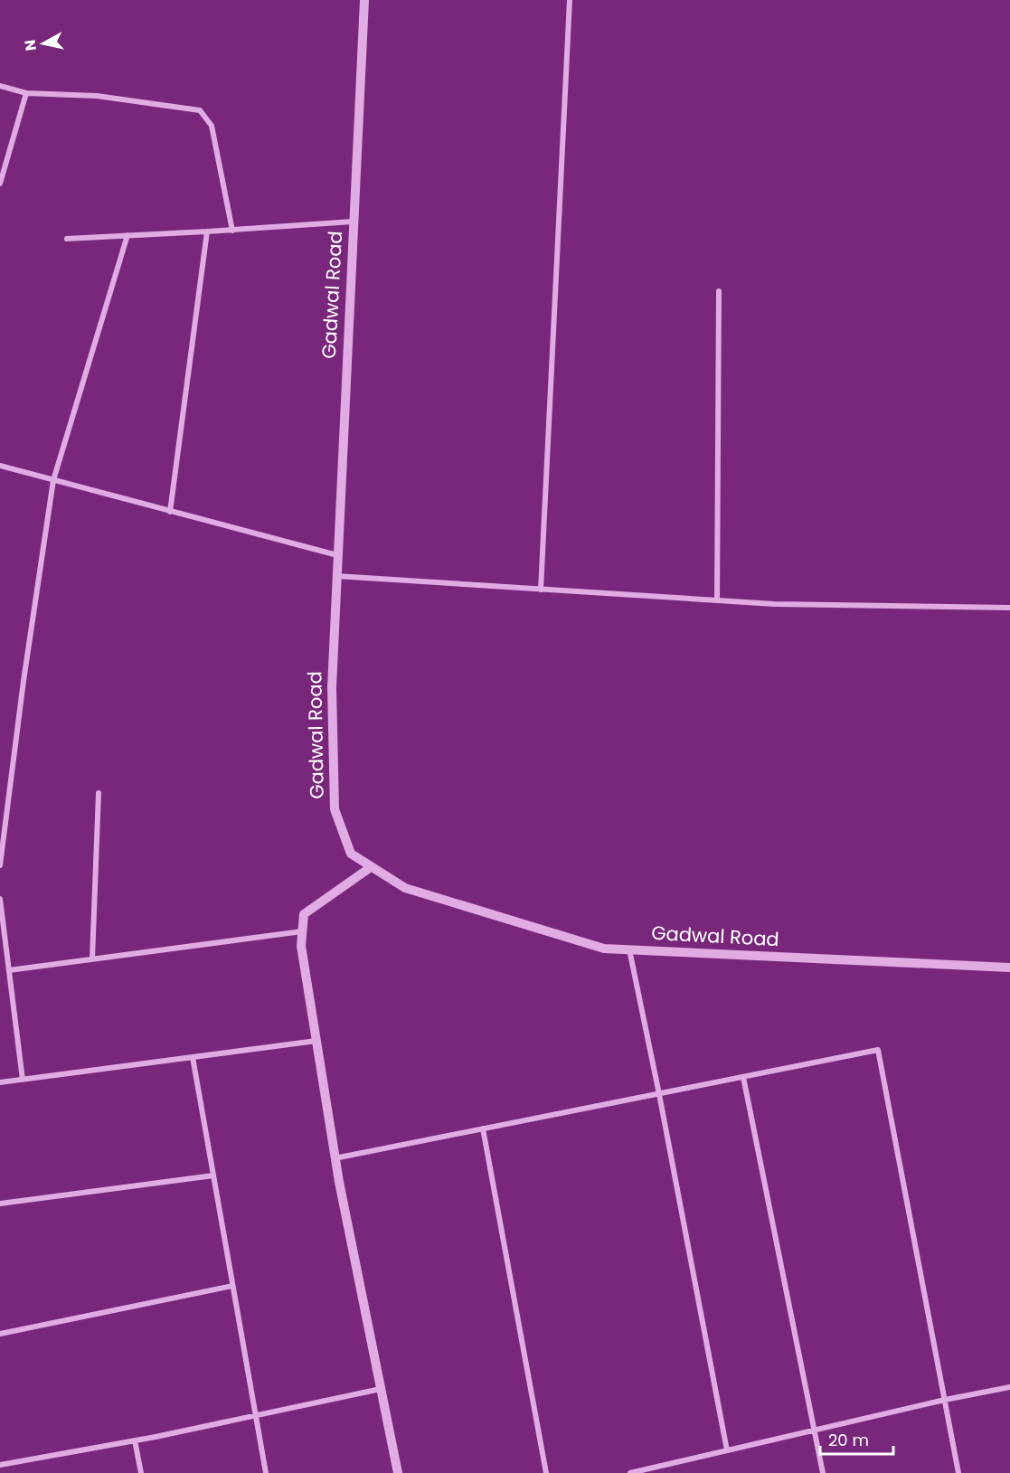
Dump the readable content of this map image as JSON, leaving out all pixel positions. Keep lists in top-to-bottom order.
{
  "streets": {
    "street": ["Gadwal Road"]
  },
  "scale_bar": "20 m",
  "north": "left"
}
